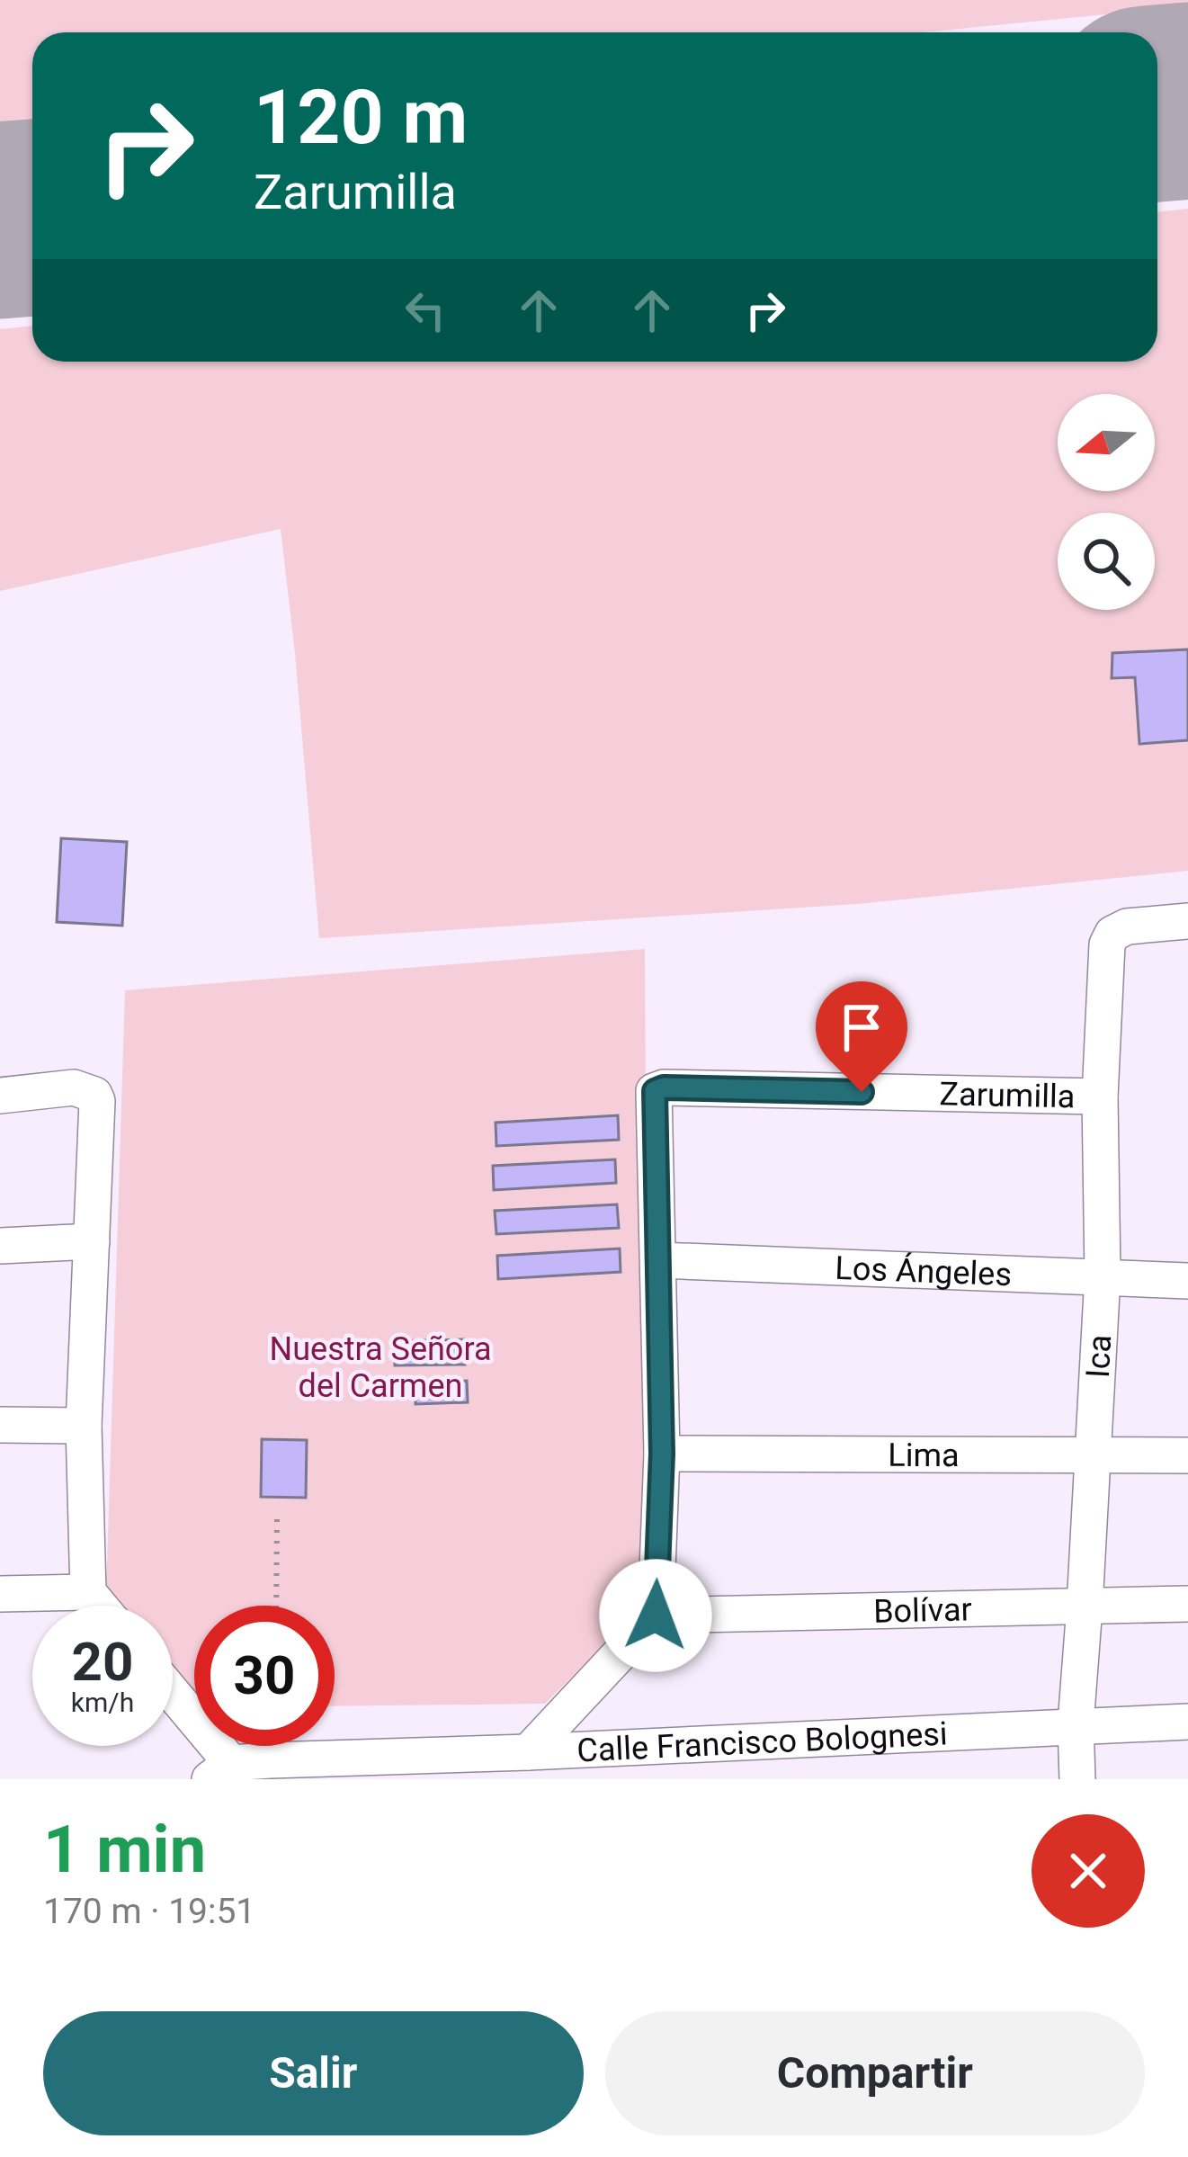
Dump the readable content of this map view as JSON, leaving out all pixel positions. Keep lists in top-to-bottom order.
{
  "streets": {
    "street": [
      "Zarumilla",
      "Los Ángeles",
      "Ica",
      "Lima",
      "Bolívar",
      "Calle Francisco Bolognesi"
    ]
  },
  "crossings": [
    ["Zarumilla", "Los Ángeles"],
    ["Zarumilla", "Ica"],
    ["Los Ángeles", "Ica"],
    ["Ica", "Lima"],
    ["Ica", "Bolívar"],
    ["Ica", "Calle Francisco Bolognesi"]
  ],
  "parks": ["Nuestra Señora del Carmen"],
  "north": "left",
  "page": {
    "turn": ["120 m", "Zarumilla"],
    "speed": "20 km/h",
    "limit": "30",
    "heading": ["1 min", "170 m · 19:51"],
    "buttons": ["Salir", "Compartir"]
  }
}
